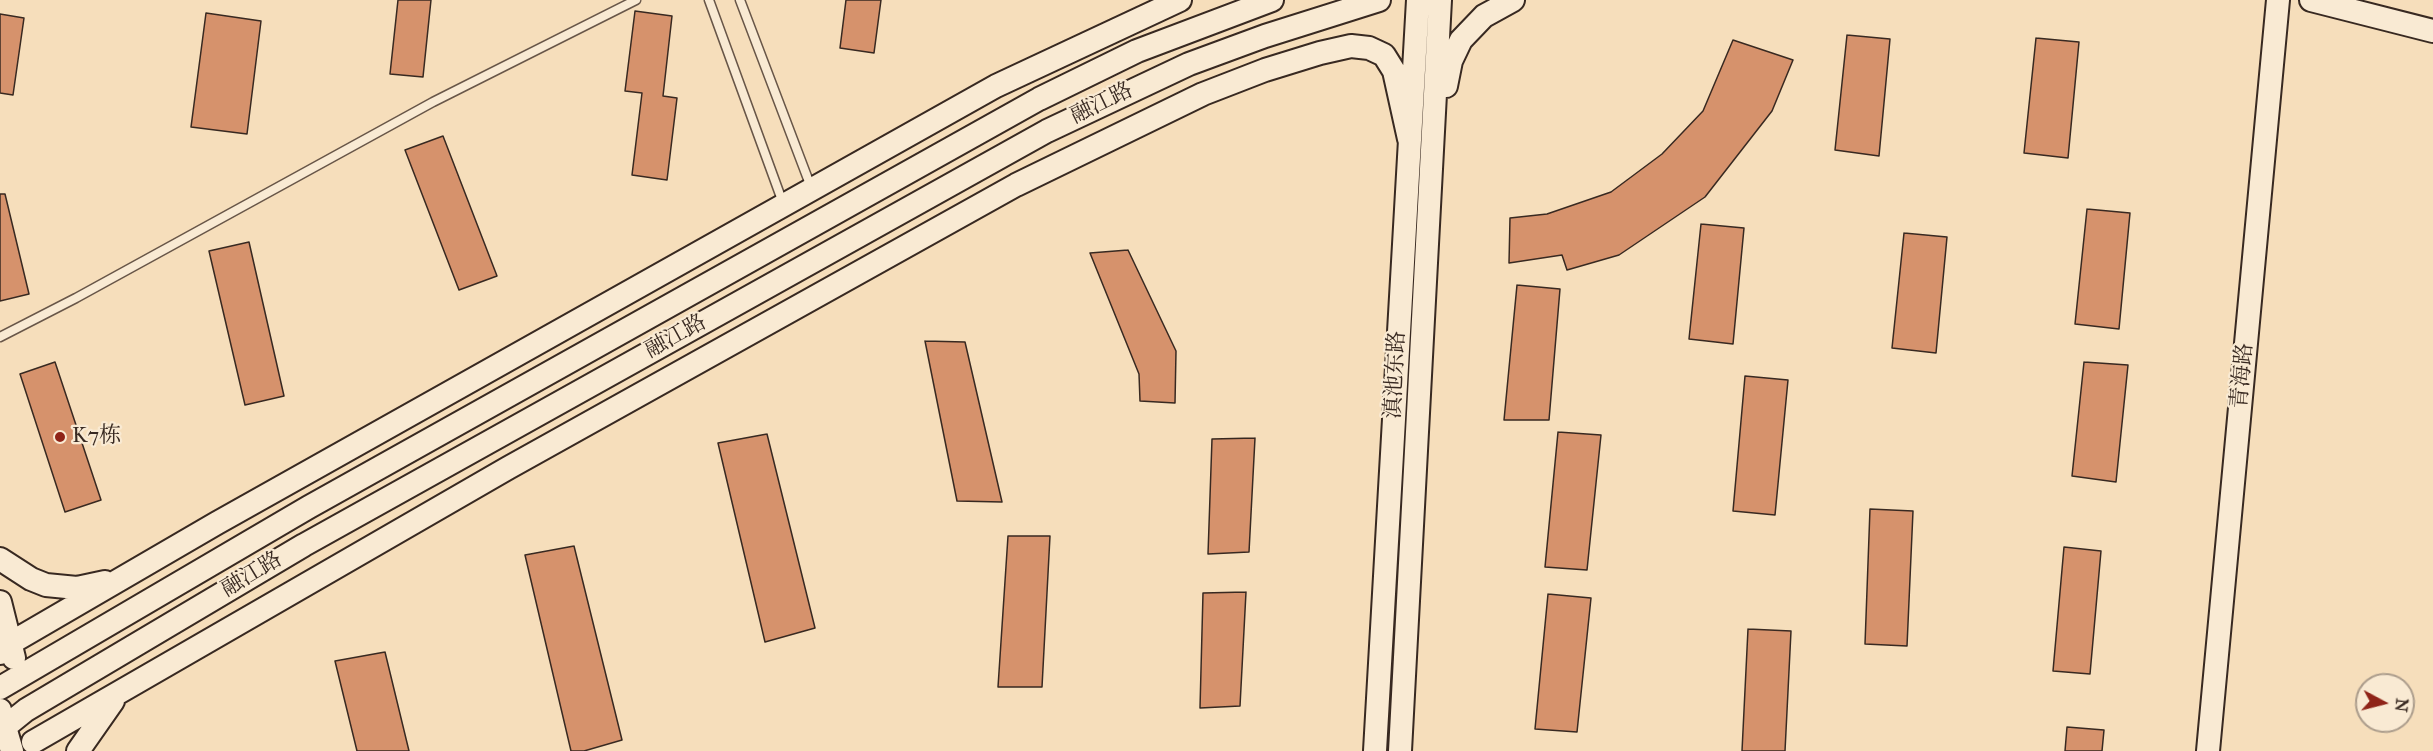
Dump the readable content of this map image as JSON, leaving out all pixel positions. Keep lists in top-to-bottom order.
{
  "streets": {
    "street": ["融江路", "滇池东路", "青海路"]
  },
  "places": ["K7栋"],
  "north": "right"
}
